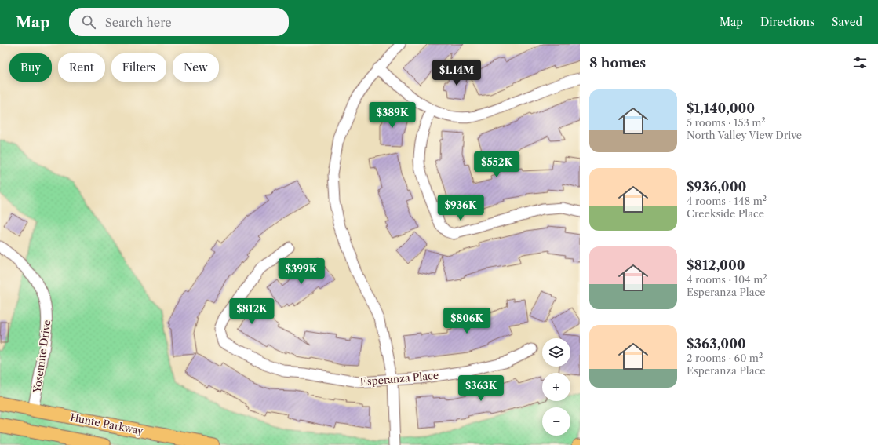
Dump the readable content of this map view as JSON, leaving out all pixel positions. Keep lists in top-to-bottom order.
{
  "streets": {
    "main road": ["Hunte Parkway"],
    "street": ["Yosemite Drive", "Esperanza Place"]
  },
  "crossings": [
    ["Yosemite Drive", "Hunte Parkway"]
  ],
  "page": {
    "header": "Map",
    "search": "Search here",
    "nav": ["Map", "Directions", "Saved"],
    "heading": "8 homes",
    "chip": [
      "Buy",
      "Rent",
      "Filters",
      "New"
    ],
    "price": [
      "$1.14M",
      "$389K",
      "$552K",
      "$936K",
      "$399K",
      "$812K",
      "$806K",
      "$363K"
    ],
    "list": [
      {
        "name": "$1,140,000",
        "note": "5 rooms · 153 m² · North Valley View Drive"
      },
      {
        "name": "$936,000",
        "note": "4 rooms · 148 m² · Creekside Place"
      },
      {
        "name": "$812,000",
        "note": "4 rooms · 104 m² · Esperanza Place"
      },
      {
        "name": "$363,000",
        "note": "2 rooms · 60 m² · Esperanza Place"
      }
    ],
    "map_buttons": ["+", "−"]
  }
}
